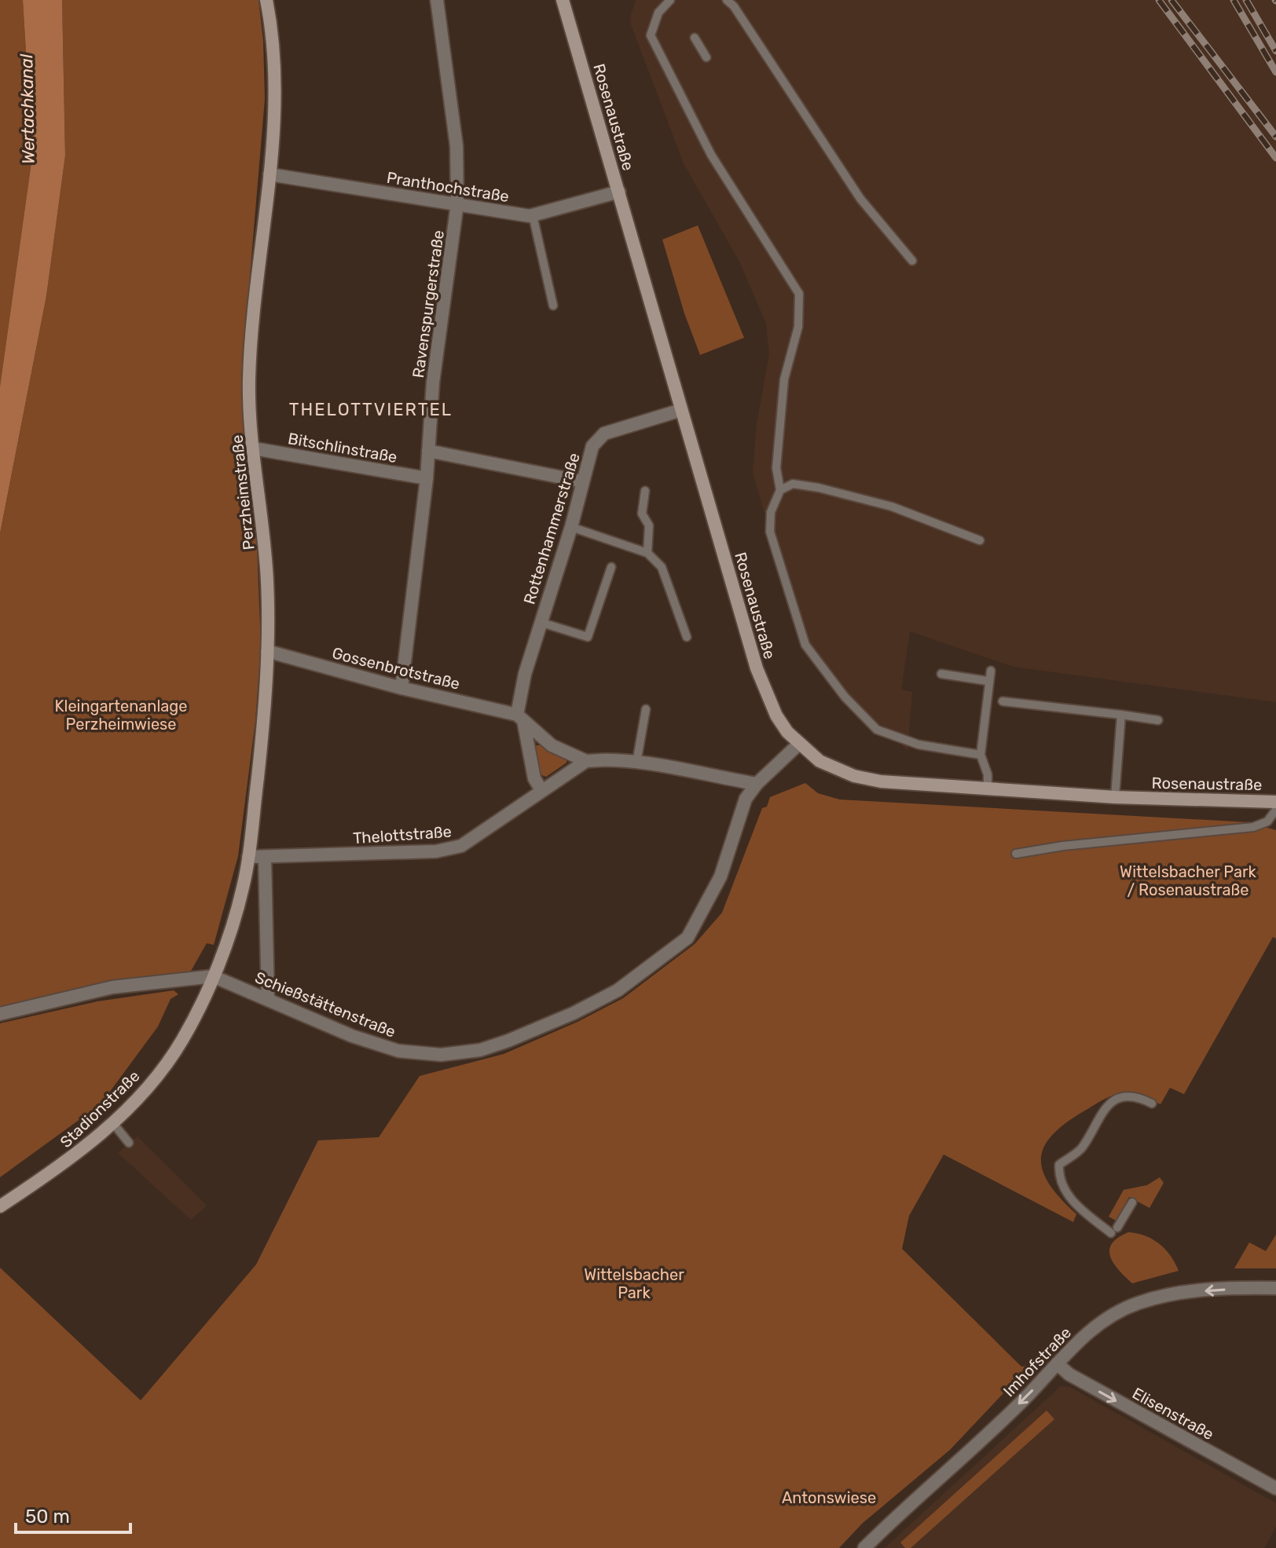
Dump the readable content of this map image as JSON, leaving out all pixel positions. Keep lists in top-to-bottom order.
{
  "streets": {
    "street": [
      "Rosenaustraße",
      "Pranthochstraße",
      "Ravenspurgerstraße",
      "Bitschlinstraße",
      "Perzheimstraße",
      "Rottenhammerstraße",
      "Gossenbrotstraße",
      "Thelottstraße",
      "Schießstättenstraße",
      "Stadionstraße",
      "Imhofstraße",
      "Elisenstraße"
    ]
  },
  "crossings": [
    ["Rosenaustraße", "Pranthochstraße"],
    ["Rosenaustraße", "Rottenhammerstraße"],
    ["Rosenaustraße", "Schießstättenstraße"],
    ["Pranthochstraße", "Ravenspurgerstraße"],
    ["Pranthochstraße", "Perzheimstraße"],
    ["Ravenspurgerstraße", "Bitschlinstraße"],
    ["Ravenspurgerstraße", "Gossenbrotstraße"],
    ["Bitschlinstraße", "Perzheimstraße"],
    ["Perzheimstraße", "Gossenbrotstraße"],
    ["Perzheimstraße", "Thelottstraße"],
    ["Perzheimstraße", "Schießstättenstraße"],
    ["Perzheimstraße", "Stadionstraße"],
    ["Rottenhammerstraße", "Gossenbrotstraße"],
    ["Schießstättenstraße", "Stadionstraße"],
    ["Imhofstraße", "Elisenstraße"]
  ],
  "one_way": ["Imhofstraße", "Elisenstraße"],
  "districts": ["THELOTTVIERTEL"],
  "water": ["Wertachkanal"],
  "parks": [
    "Kleingartenanlage Perzheimwiese",
    "Wittelsbacher Park / Rosenaustraße",
    "Wittelsbacher Park",
    "Antonswiese"
  ],
  "scale_bar": "50 m"
}
